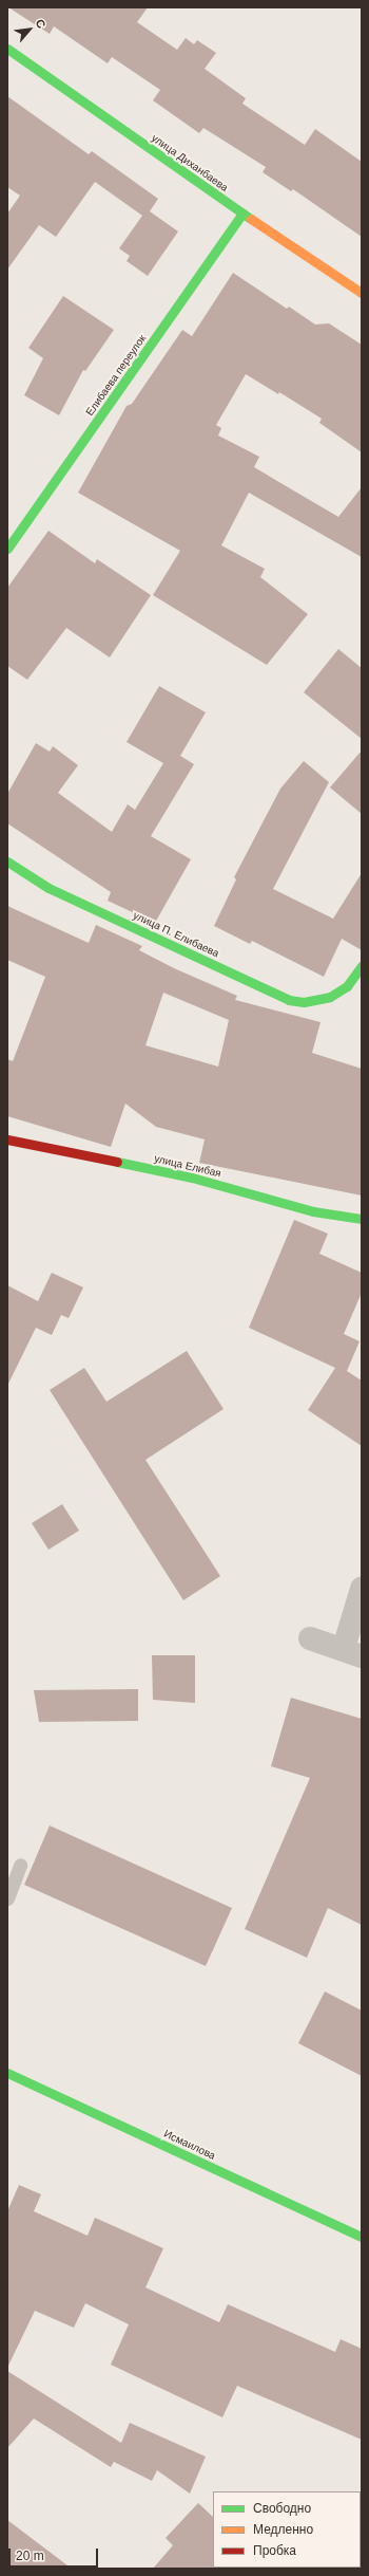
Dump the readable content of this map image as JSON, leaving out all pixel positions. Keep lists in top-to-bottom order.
{
  "streets": {
    "street": [
      "улица Диханбаева",
      "Елибаева переулок",
      "улица П. Елибаева",
      "улица Елибая",
      "Исмаилова"
    ]
  },
  "crossings": [
    ["улица Диханбаева", "Елибаева переулок"]
  ],
  "legend": ["Свободно", "Медленно", "Пробка"],
  "scale_bar": "20 m",
  "north": "top right"
}
